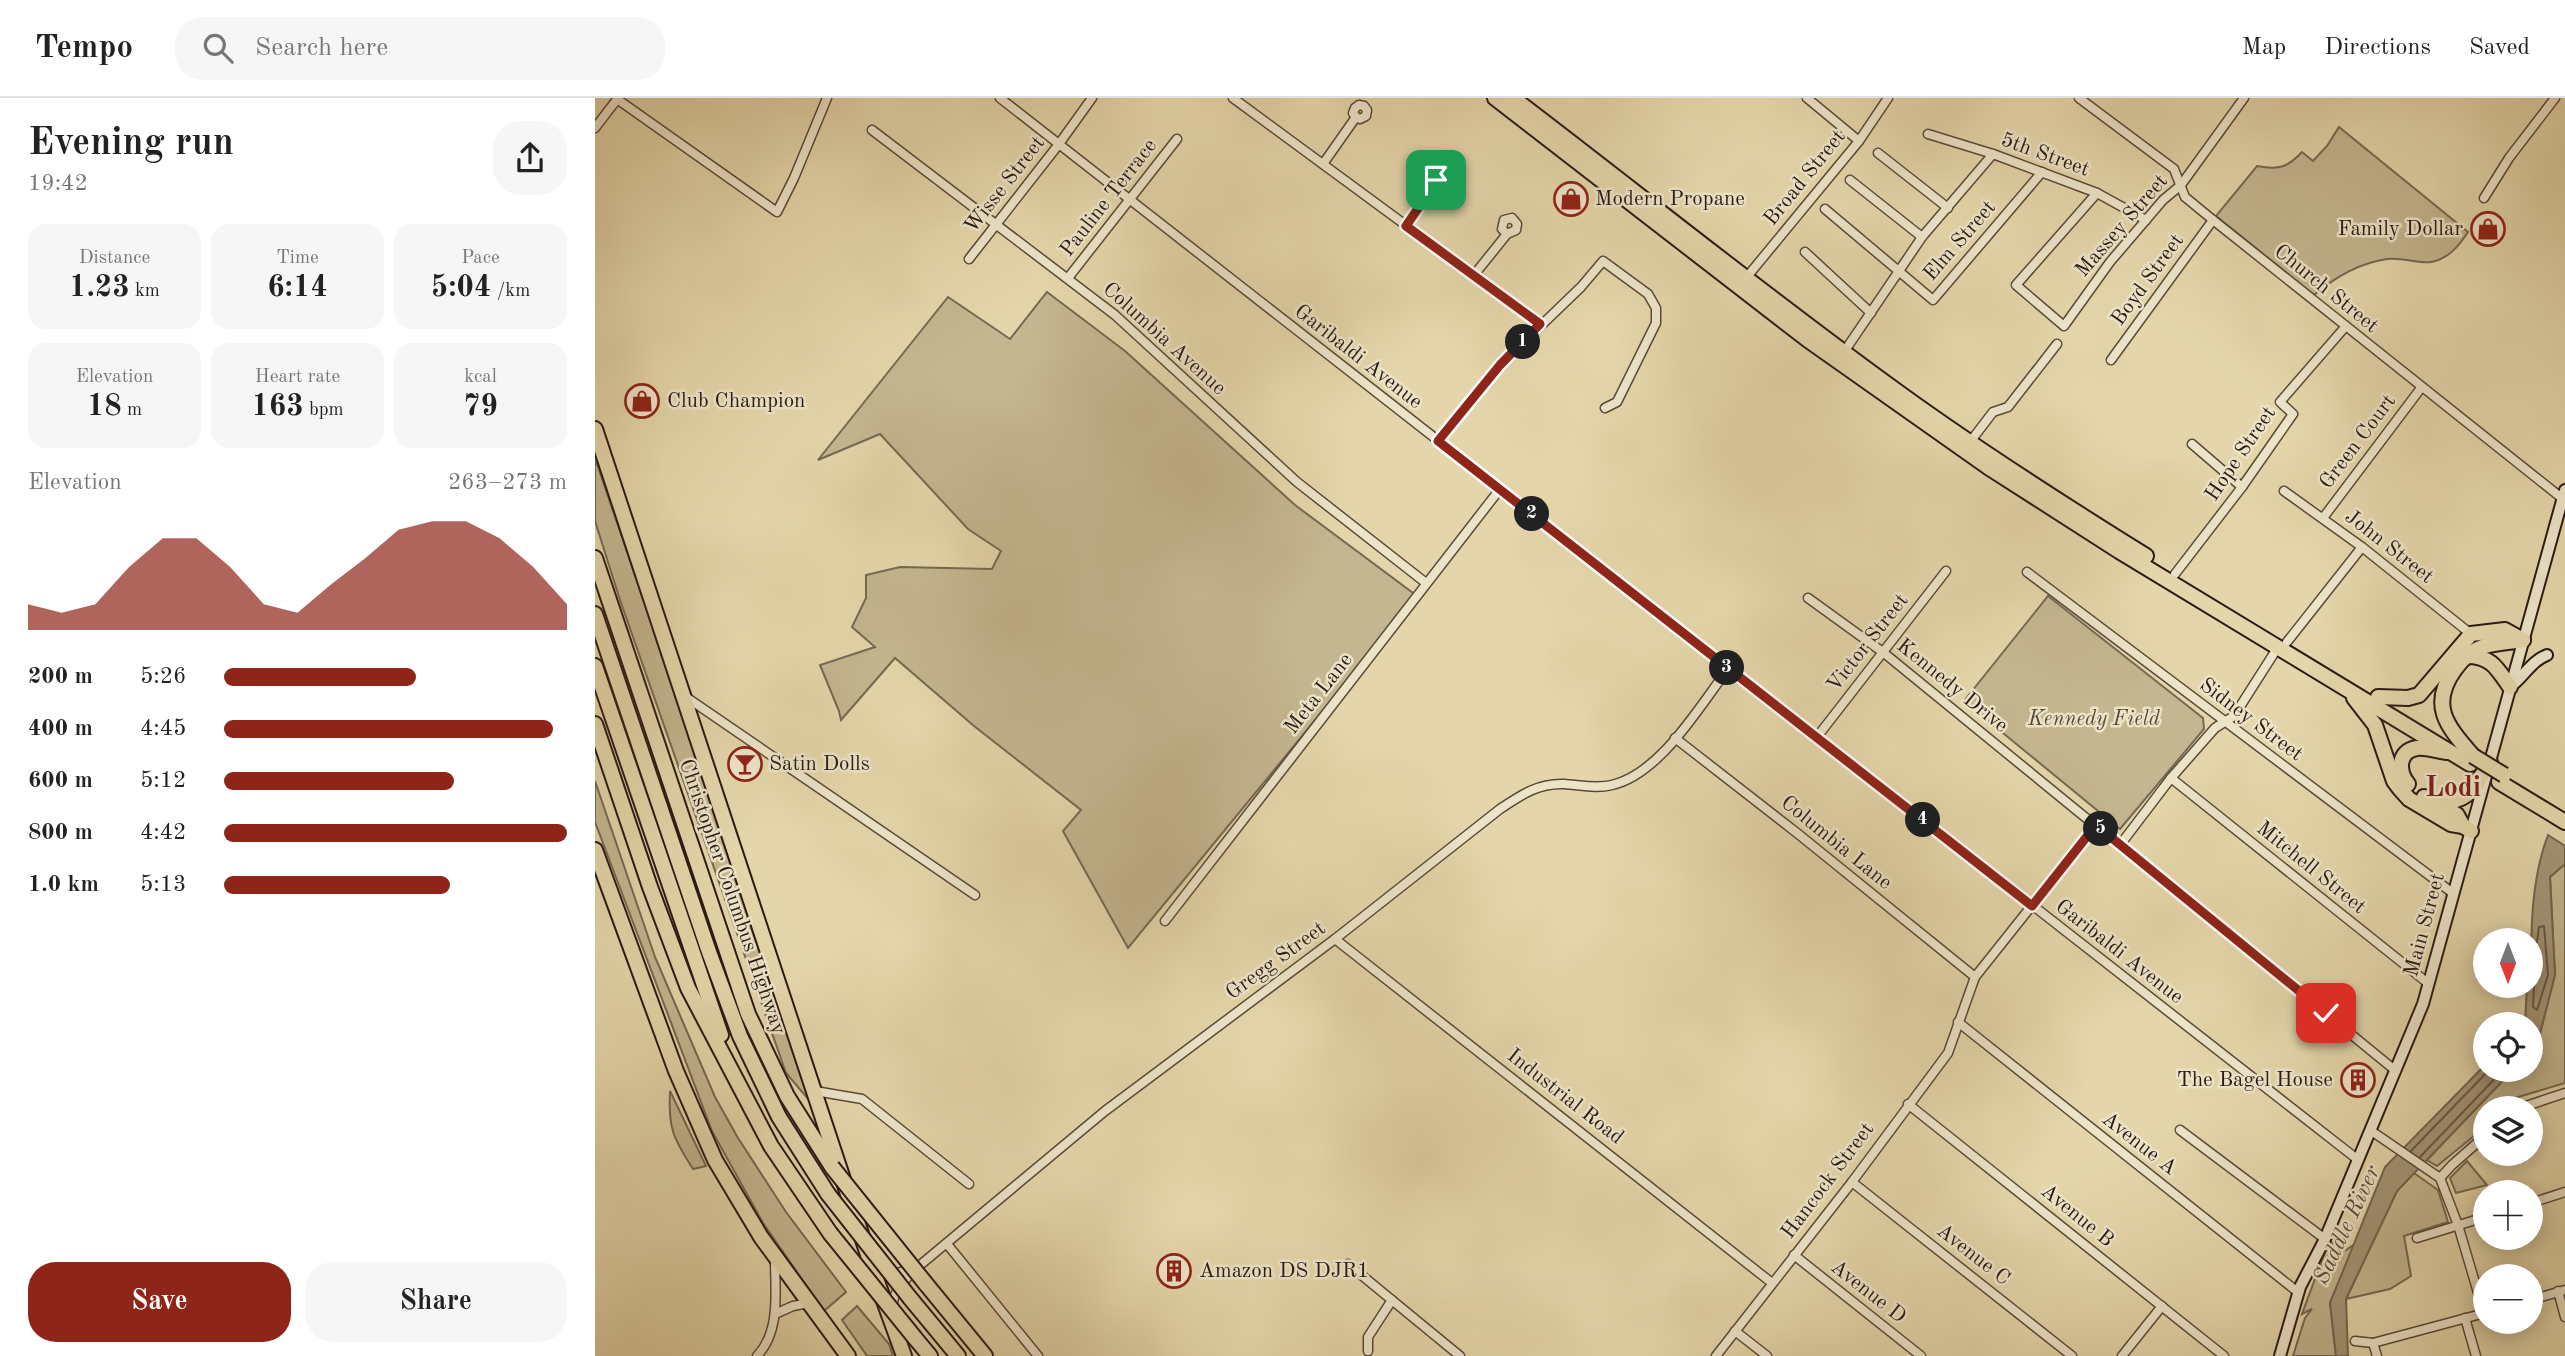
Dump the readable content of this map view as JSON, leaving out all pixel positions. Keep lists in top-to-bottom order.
{
  "streets": {
    "highway": ["Christopher Columbus Highway"],
    "street": [
      "5th Street",
      "Broad Street",
      "Wisse Street",
      "Pauline Terrace",
      "Massey Street",
      "Elm Street",
      "Boyd Street",
      "Church Street",
      "Columbia Avenue",
      "Garibaldi Avenue",
      "Green Court",
      "Hope Street",
      "John Street",
      "Victor Street",
      "Kennedy Drive",
      "Meta Lane",
      "Sidney Street",
      "Columbia Lane",
      "Mitchell Street",
      "Main Street",
      "Gregg Street",
      "Industrial Road",
      "Avenue A",
      "Hancock Street",
      "Avenue B",
      "Avenue C",
      "Avenue D"
    ]
  },
  "crossings": [
    ["5th Street", "Massey Street"],
    ["5th Street", "Elm Street"],
    ["Wisse Street", "Columbia Avenue"],
    ["Wisse Street", "Garibaldi Avenue"],
    ["Pauline Terrace", "Columbia Avenue"],
    ["Pauline Terrace", "Garibaldi Avenue"],
    ["Massey Street", "Church Street"],
    ["Boyd Street", "Church Street"],
    ["Church Street", "Green Court"],
    ["Church Street", "Hope Street"],
    ["Church Street", "Main Street"],
    ["Columbia Avenue", "Meta Lane"],
    ["Garibaldi Avenue", "Victor Street"],
    ["Garibaldi Avenue", "Meta Lane"],
    ["Garibaldi Avenue", "Main Street"],
    ["Garibaldi Avenue", "Gregg Street"],
    ["Garibaldi Avenue", "Hancock Street"],
    ["Green Court", "John Street"],
    ["Victor Street", "Kennedy Drive"],
    ["Kennedy Drive", "Main Street"],
    ["Kennedy Drive", "Hancock Street"],
    ["Sidney Street", "Main Street"],
    ["Columbia Lane", "Gregg Street"],
    ["Columbia Lane", "Hancock Street"],
    ["Mitchell Street", "Main Street"],
    ["Main Street", "Avenue A"],
    ["Gregg Street", "Industrial Road"],
    ["Industrial Road", "Hancock Street"],
    ["Avenue A", "Hancock Street"],
    ["Hancock Street", "Avenue B"],
    ["Hancock Street", "Avenue C"],
    ["Hancock Street", "Avenue D"]
  ],
  "districts": ["Lodi"],
  "water": ["Saddle River"],
  "parks": ["Kennedy Field"],
  "places": {
    "shop": ["Modern Propane", "Family Dollar", "Club Champion"],
    "bar": ["Satin Dolls"],
    "building": ["The Bagel House", "Amazon DS DJR1"]
  },
  "north": "bottom",
  "page": {
    "header": "Tempo",
    "search": "Search here",
    "nav": ["Map", "Directions", "Saved"],
    "heading": ["Evening run", "19:42"],
    "stats": [
      ["Distance", "1.23 km"],
      ["Time", "6:14"],
      ["Pace", "5:04 /km"],
      ["Elevation", "18 m"],
      ["Heart rate", "163 bpm"],
      ["kcal", "79"]
    ],
    "pins": [
      "1",
      "2",
      "3",
      "4",
      "5"
    ],
    "chart": ["Elevation", "263–273 m"],
    "list": [
      {
        "name": "200 m",
        "note": "5:26"
      },
      {
        "name": "400 m",
        "note": "4:45"
      },
      {
        "name": "600 m",
        "note": "5:12"
      },
      {
        "name": "800 m",
        "note": "4:42"
      },
      {
        "name": "1.0 km",
        "note": "5:13"
      }
    ],
    "map_buttons": ["+", "−"],
    "buttons": ["Save", "Share"]
  }
}
